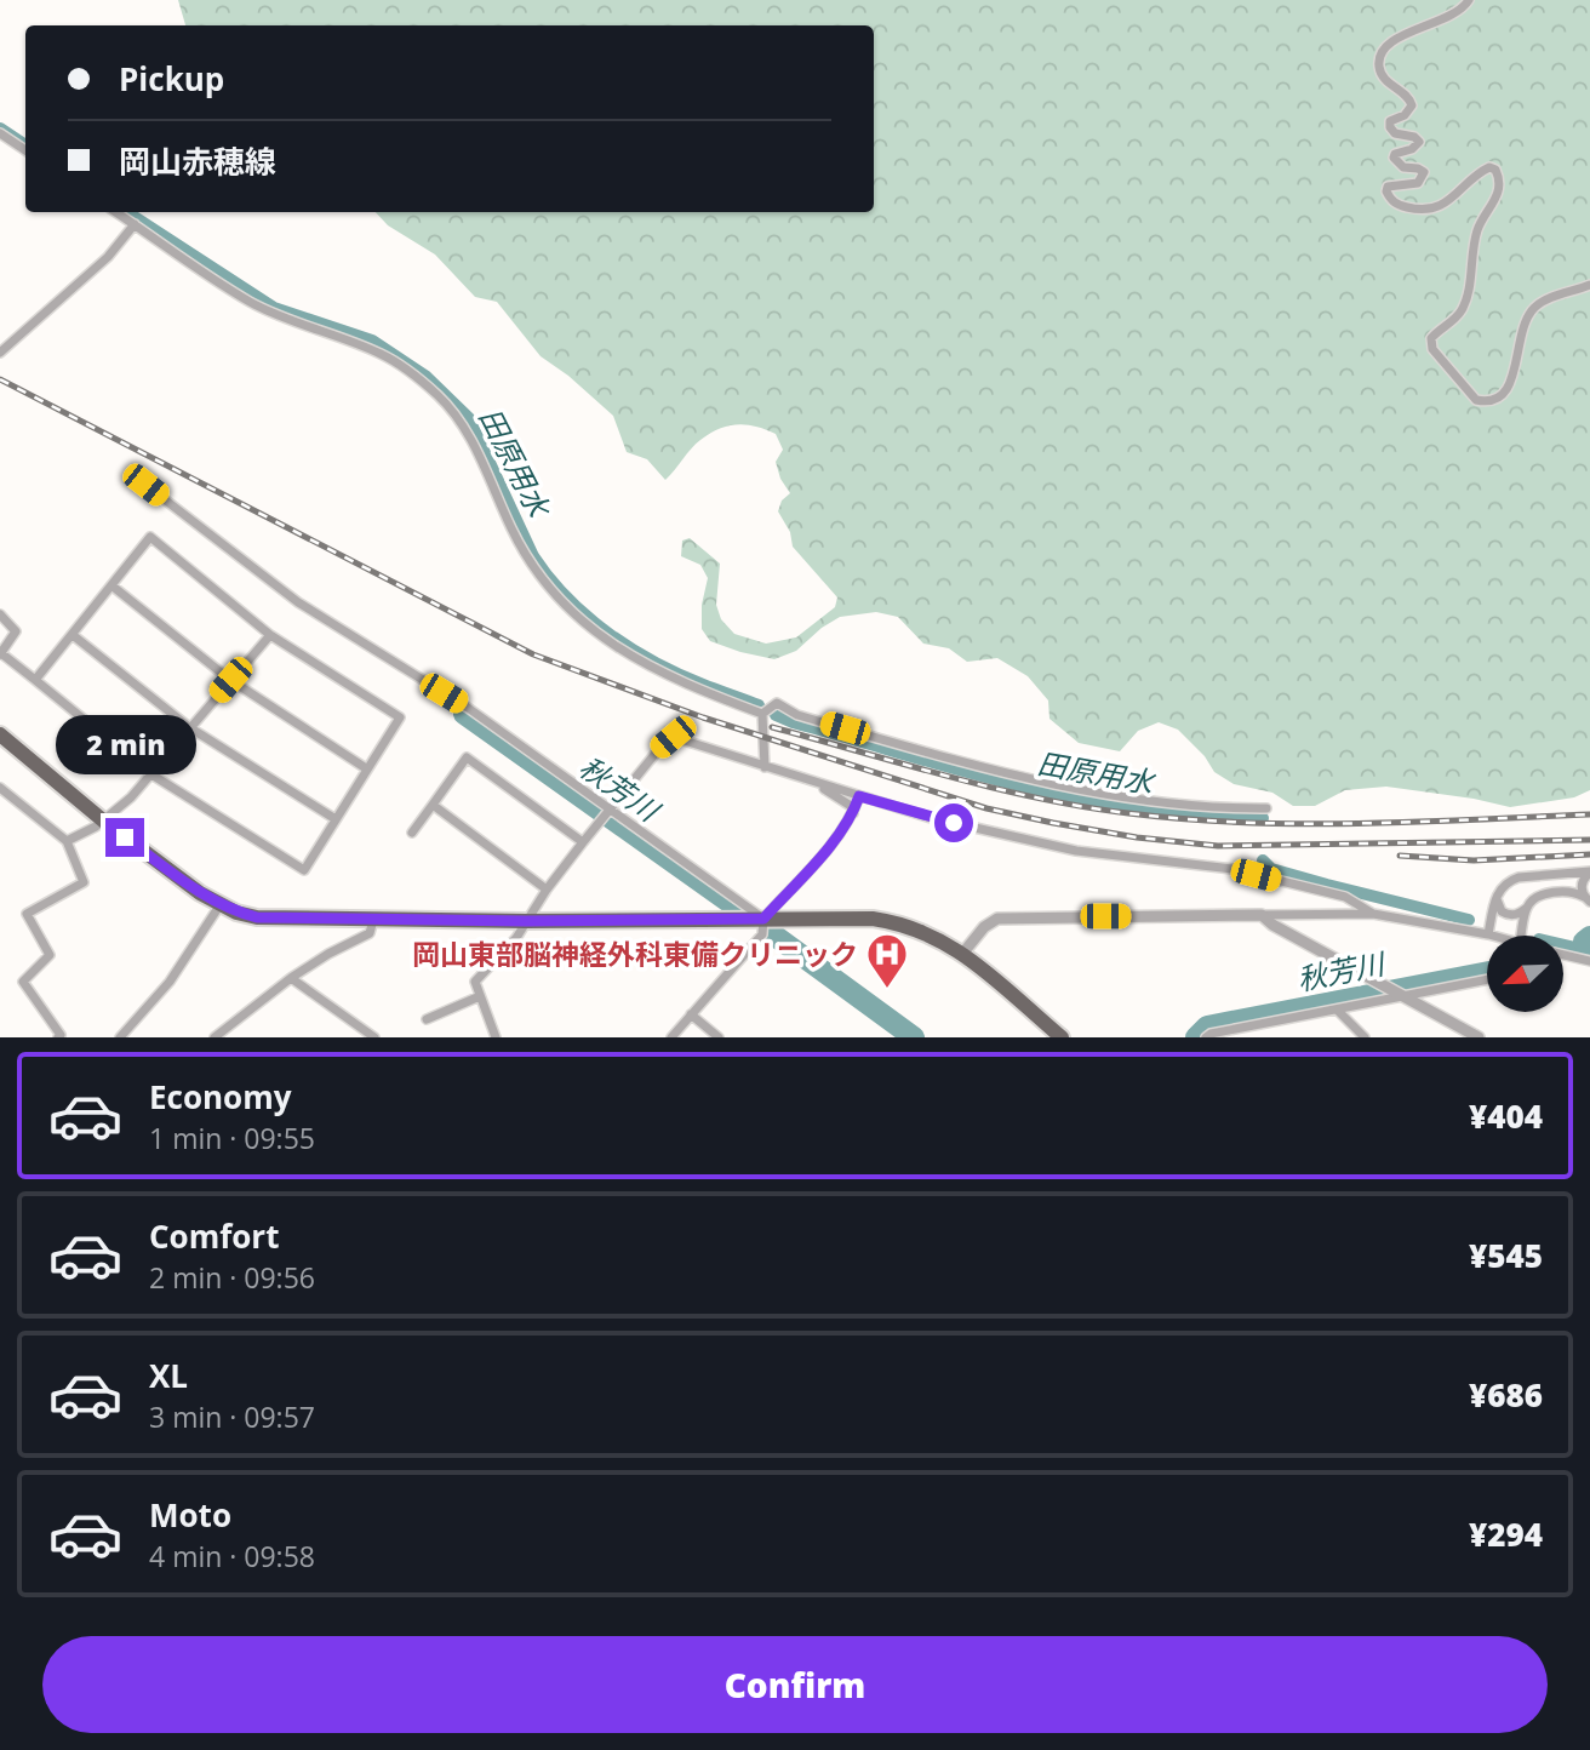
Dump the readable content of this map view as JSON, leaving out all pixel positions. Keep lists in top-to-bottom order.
{
  "water": ["田原用水", "秋芳川"],
  "places": {
    "hospital": ["岡山東部脳神経外科東備クリニック"]
  },
  "north": "bottom left",
  "page": {
    "banner": ["Pickup", "岡山赤穂線"],
    "bubble": "2 min",
    "list": [
      {
        "name": "Economy",
        "note": "1 min · 09:55",
        "value": "¥404"
      },
      {
        "name": "Comfort",
        "note": "2 min · 09:56",
        "value": "¥545"
      },
      {
        "name": "XL",
        "note": "3 min · 09:57",
        "value": "¥686"
      },
      {
        "name": "Moto",
        "note": "4 min · 09:58",
        "value": "¥294"
      }
    ],
    "buttons": "Confirm"
  }
}
